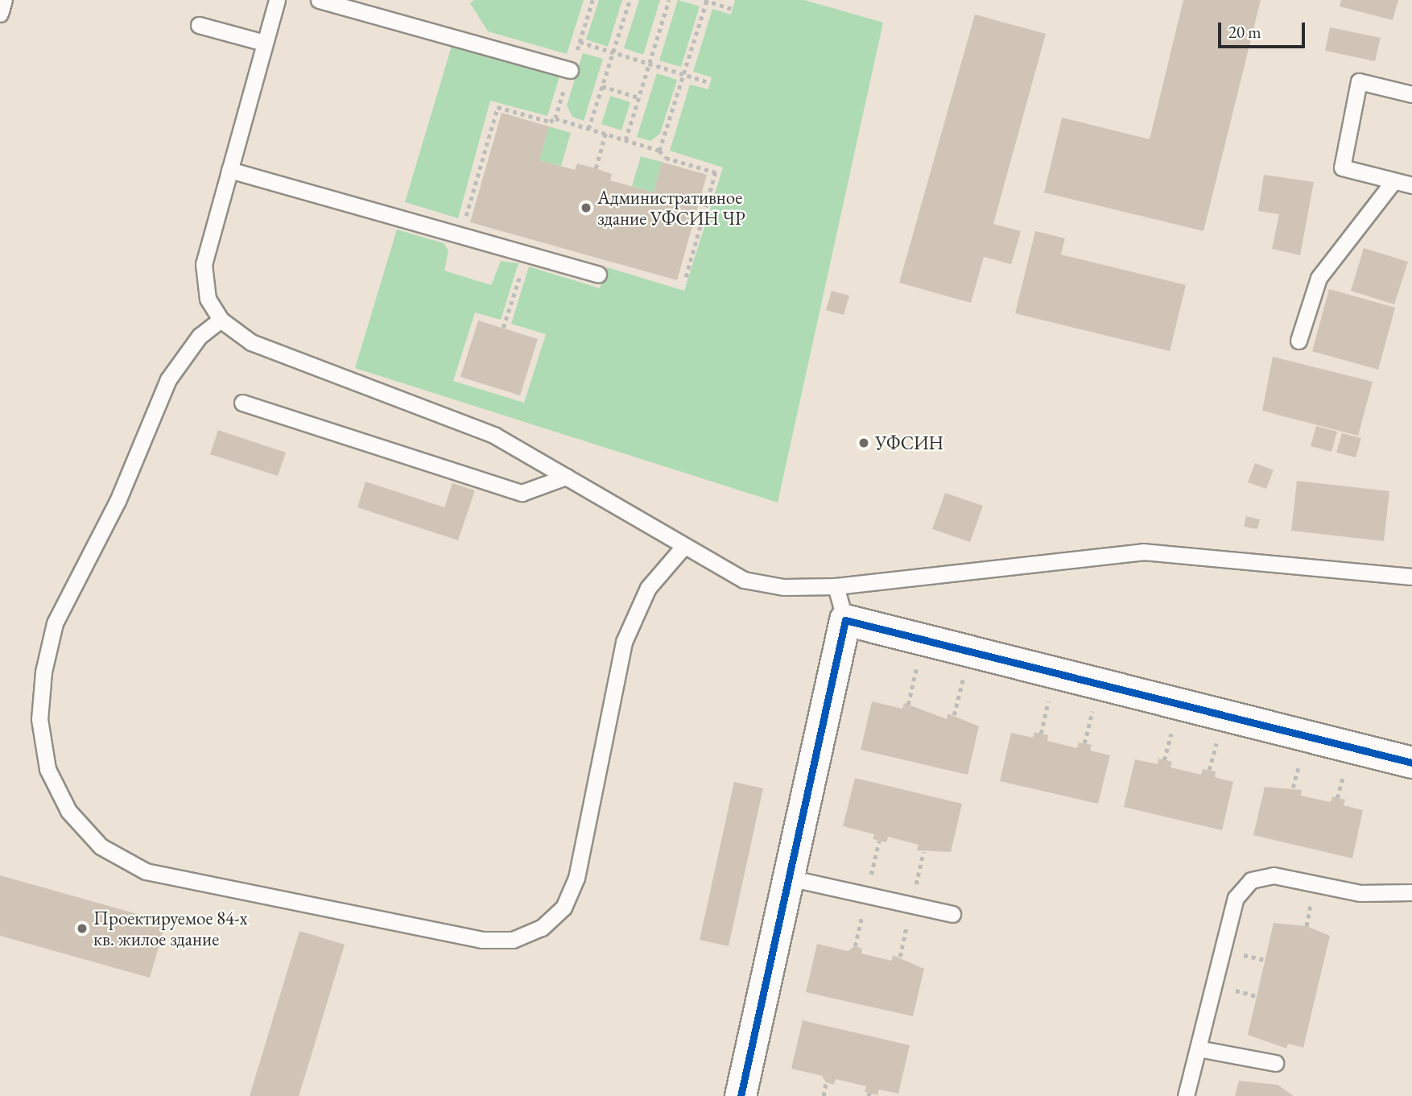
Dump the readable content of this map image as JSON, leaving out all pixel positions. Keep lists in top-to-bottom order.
{
  "places": ["Административное здание УФСИН ЧР", "УФСИН", "Проектируемое 84-х кв. жилое здание"],
  "scale_bar": "20 m"
}
